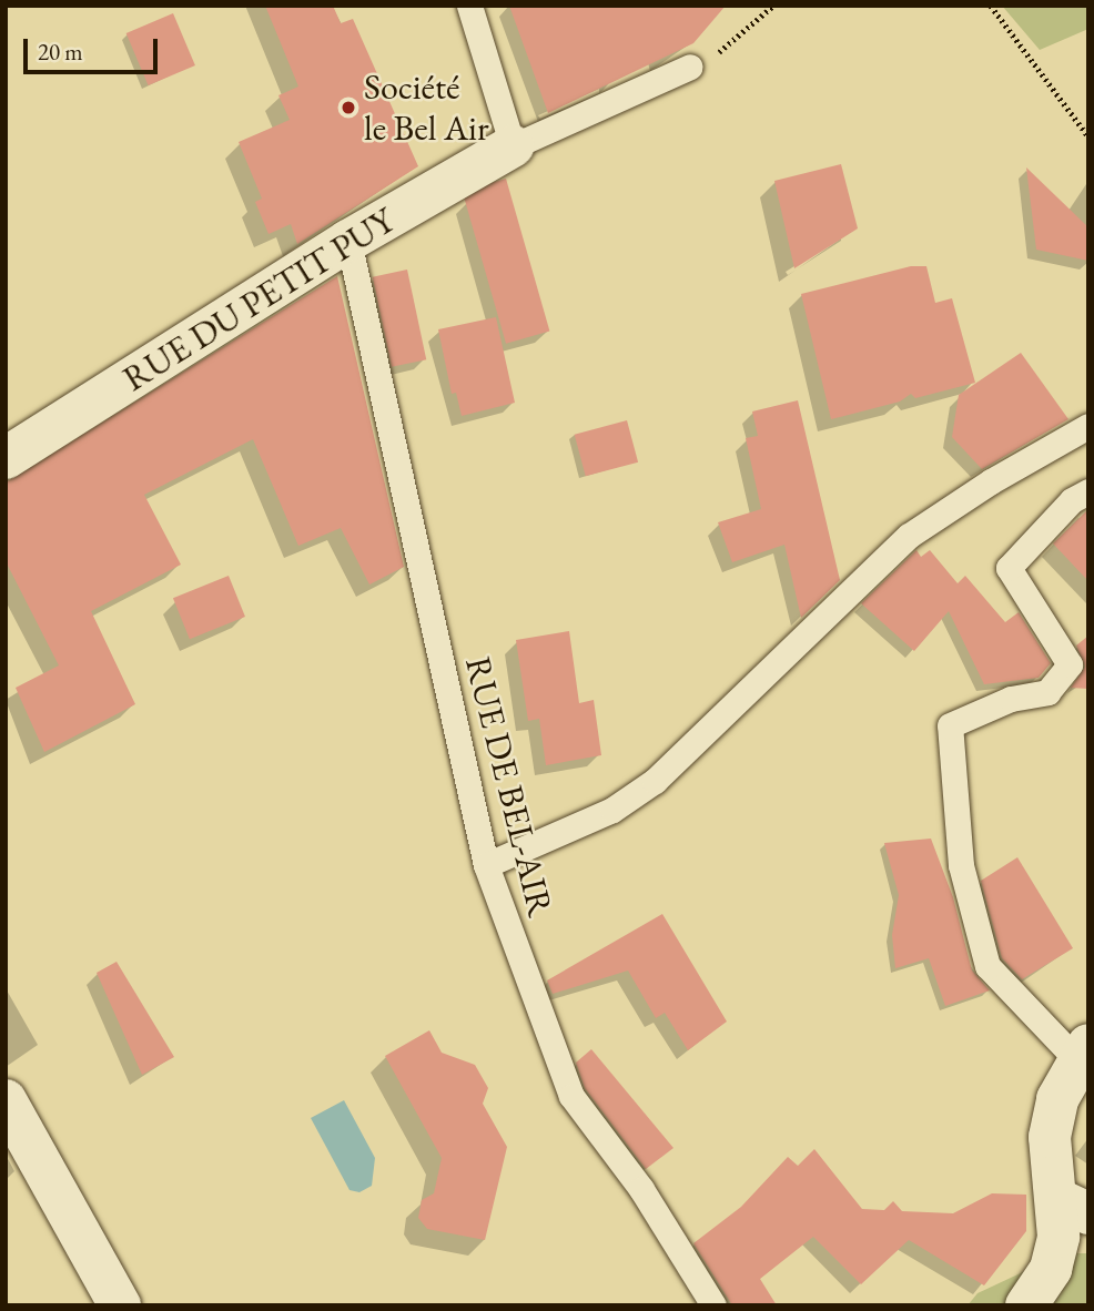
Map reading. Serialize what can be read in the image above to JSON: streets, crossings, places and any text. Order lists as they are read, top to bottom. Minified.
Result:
{"streets":{"street":["RUE DU PETIT PUY"],"lane":["RUE DE BEL-AIR"]},"crossings":[["RUE DU PETIT PUY","RUE DE BEL-AIR"]],"places":["Société le Bel Air"],"scale_bar":"20 m"}
